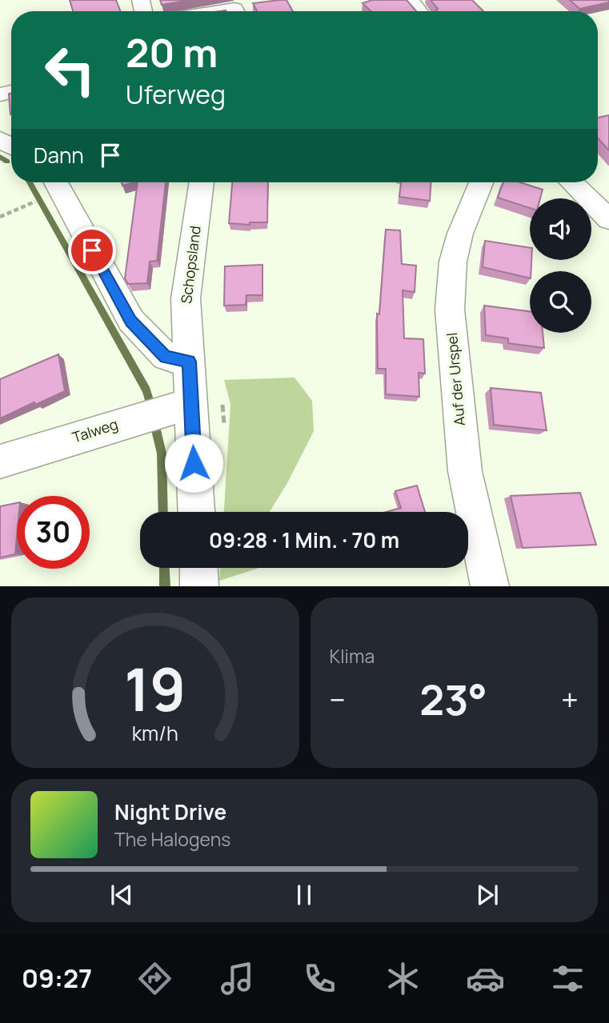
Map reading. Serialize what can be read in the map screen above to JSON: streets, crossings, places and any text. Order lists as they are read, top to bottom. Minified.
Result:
{"streets":{"street":["Schopsland","Auf der Urspel","Talweg"]},"crossings":[["Schopsland","Talweg"]],"page":{"turn":["20 m","Uferweg"],"then":"Dann","limit":"30","trip":"09:28 · 1 Min. · 70 m","tile":"Klima","heat":["−","23°","+"],"song":["Night Drive","The Halogens"],"tabs":"09:27","gauge":["19","km/h"]}}
